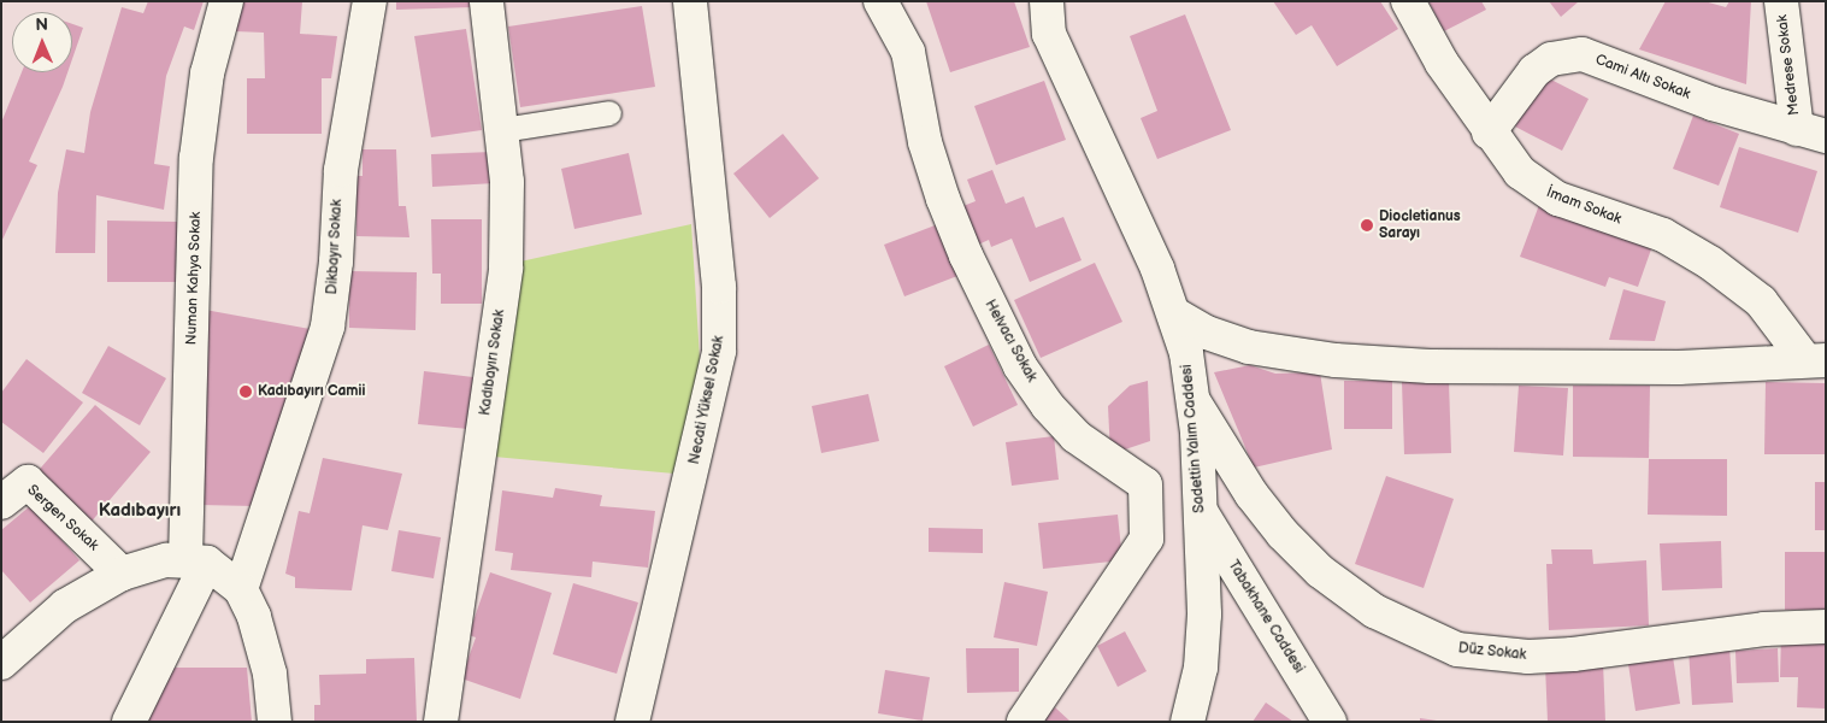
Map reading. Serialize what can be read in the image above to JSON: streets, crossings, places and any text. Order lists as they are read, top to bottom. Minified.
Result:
{"streets":{"street":["Medrese Sokak","Cami Altı Sokak","İmam Sokak","Dikbayır Sokak","Numan Kahya Sokak","Helvacı Sokak","Kadıbayırı Sokak","Necati Yüksel Sokak","Sadettin Yalım Caddesi","Sergen Sokak","Tabakhane Caddesi","Düz Sokak"]},"crossings":[["Medrese Sokak","Cami Altı Sokak"],["Cami Altı Sokak","İmam Sokak"],["Sadettin Yalım Caddesi","Tabakhane Caddesi"],["Sadettin Yalım Caddesi","Düz Sokak"]],"districts":["Kadıbayırı"],"places":["Diocletianus Sarayı","Kadıbayırı Camii"],"north":"top"}
